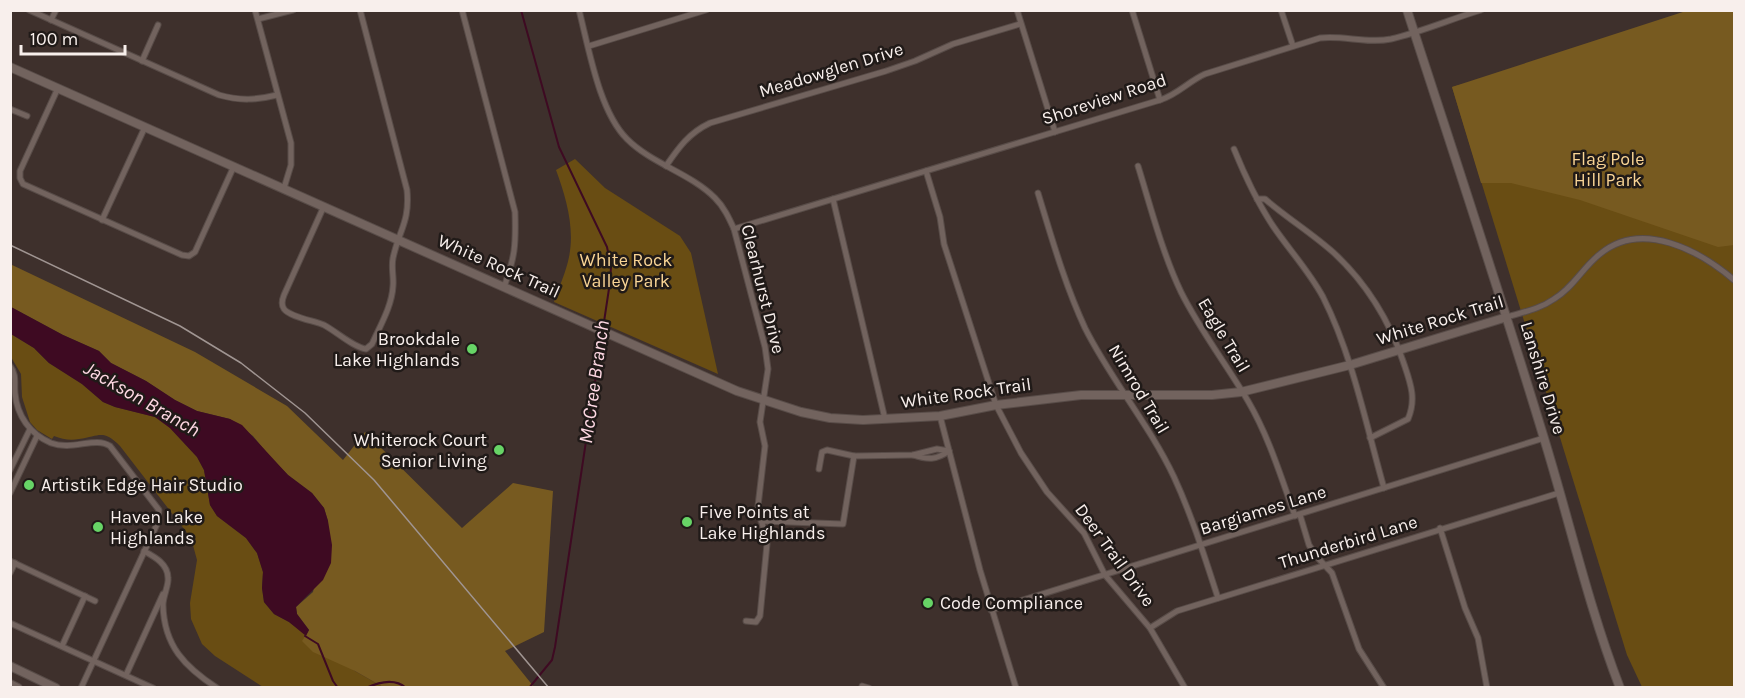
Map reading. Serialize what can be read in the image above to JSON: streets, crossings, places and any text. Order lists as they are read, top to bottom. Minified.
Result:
{"streets":{"street":["Meadowglen Drive","Shoreview Road","White Rock Trail","Clearhurst Drive","Eagle Trail","Lanshire Drive","Nimrod Trail","Bargiames Lane","Thunderbird Lane","Deer Trail Drive"]},"crossings":[["Meadowglen Drive","Clearhurst Drive"],["Shoreview Road","Clearhurst Drive"],["Shoreview Road","Lanshire Drive"],["Shoreview Road","Deer Trail Drive"],["White Rock Trail","Clearhurst Drive"],["White Rock Trail","Eagle Trail"],["White Rock Trail","Lanshire Drive"],["White Rock Trail","Nimrod Trail"],["White Rock Trail","Deer Trail Drive"],["Eagle Trail","Bargiames Lane"],["Eagle Trail","Thunderbird Lane"],["Lanshire Drive","Bargiames Lane"],["Lanshire Drive","Thunderbird Lane"],["Nimrod Trail","Bargiames Lane"],["Nimrod Trail","Thunderbird Lane"],["Bargiames Lane","Deer Trail Drive"],["Thunderbird Lane","Deer Trail Drive"]],"water":["McCree Branch","Jackson Branch"],"parks":["Flag Pole Hill Park","White Rock Valley Park"],"places":["Brookdale Lake Highlands","Whiterock Court Senior Living","Artistik Edge Hair Studio","Five Points at Lake Highlands","Haven Lake Highlands","Code Compliance"],"scale_bar":"100 m"}
